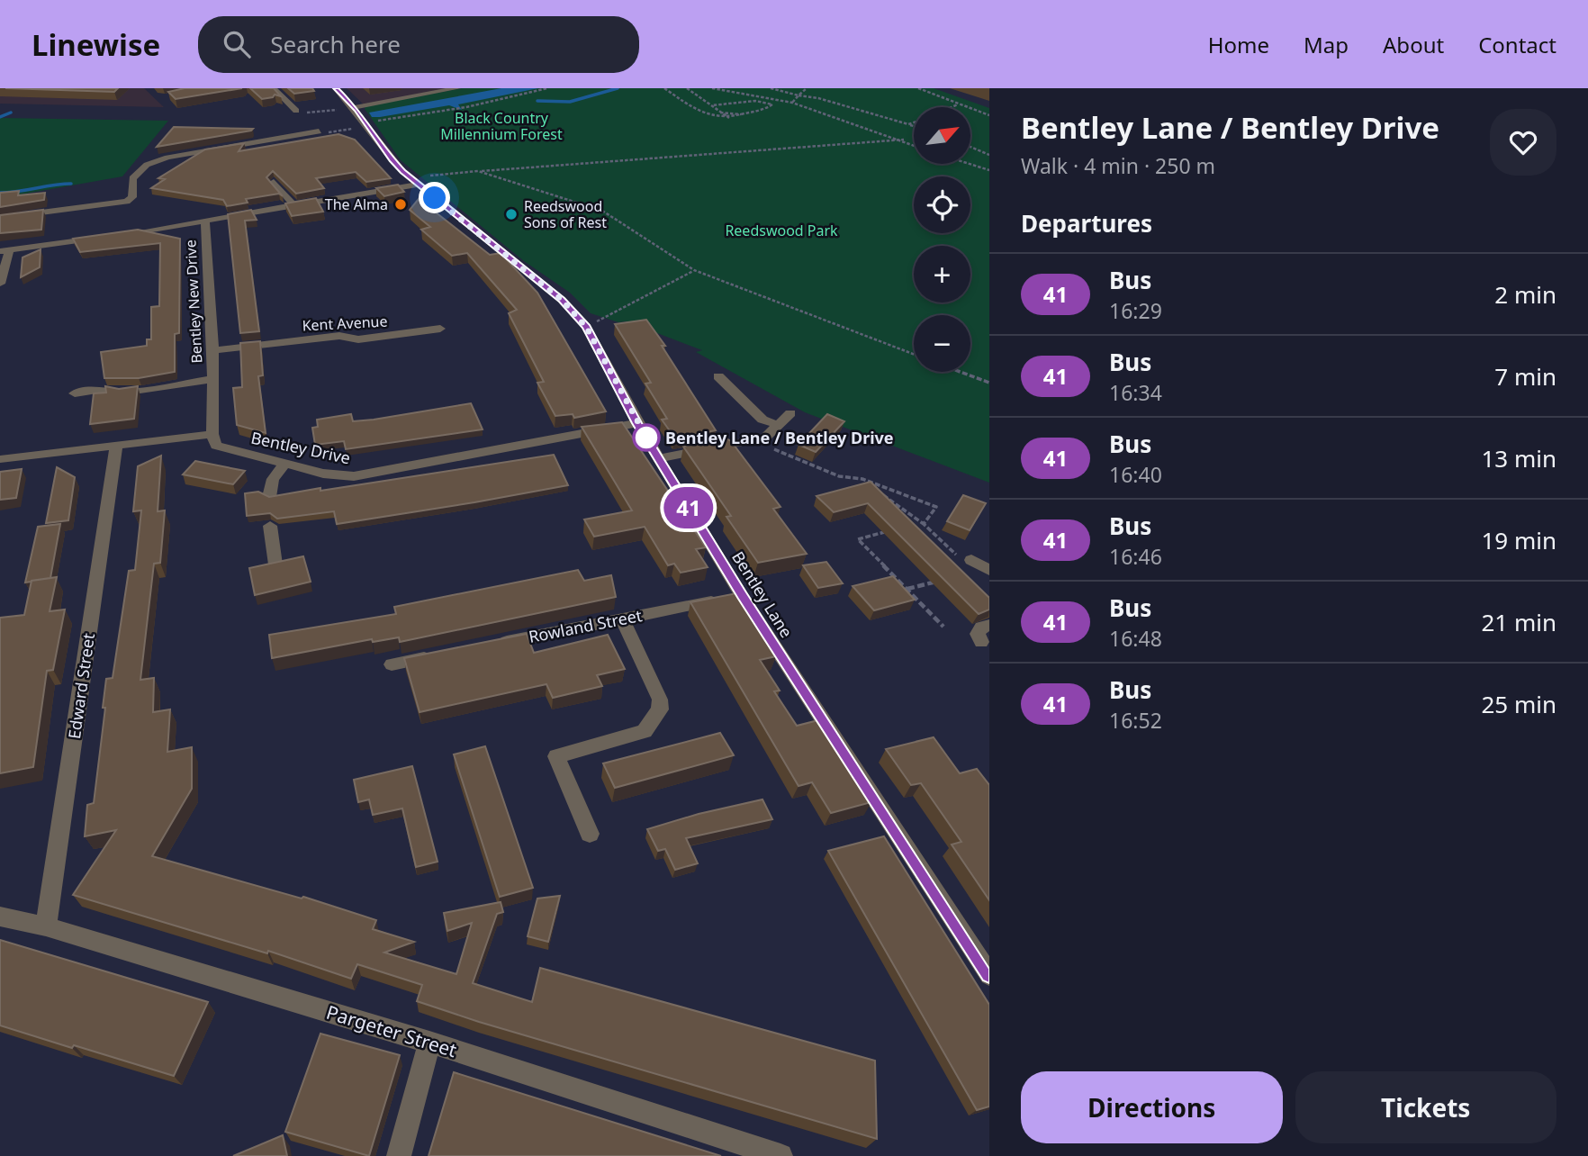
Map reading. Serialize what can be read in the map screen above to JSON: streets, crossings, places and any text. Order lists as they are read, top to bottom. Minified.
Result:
{"streets":{"street":["Bentley New Drive","Kent Avenue","Bentley Drive","Bentley Lane","Rowland Street","Edward Street","Pargeter Street"]},"crossings":[["Bentley New Drive","Kent Avenue"],["Bentley New Drive","Bentley Drive"],["Bentley Drive","Bentley Lane"],["Bentley Lane","Rowland Street"],["Edward Street","Pargeter Street"]],"parks":["Black Country Millennium Forest","Reedswood Park"],"places":["The Alma","Reedswood Sons of Rest","Bentley Lane / Bentley Drive"],"lines":["bus line 41"],"north":"top right","page":{"header":"Linewise","search":"Search here","nav":["Home","Map","About","Contact"],"on_map":"41","heading":[["Bentley Lane / Bentley Drive","Walk · 4 min · 250 m"],"Departures"],"map_buttons":["+","−"],"list":[{"mark":"41","name":"Bus","note":"16:29","value":"2 min"},{"mark":"41","name":"Bus","note":"16:34","value":"7 min"},{"mark":"41","name":"Bus","note":"16:40","value":"13 min"},{"mark":"41","name":"Bus","note":"16:46","value":"19 min"},{"mark":"41","name":"Bus","note":"16:48","value":"21 min"},{"mark":"41","name":"Bus","note":"16:52","value":"25 min"}],"buttons":["Directions","Tickets"]}}
